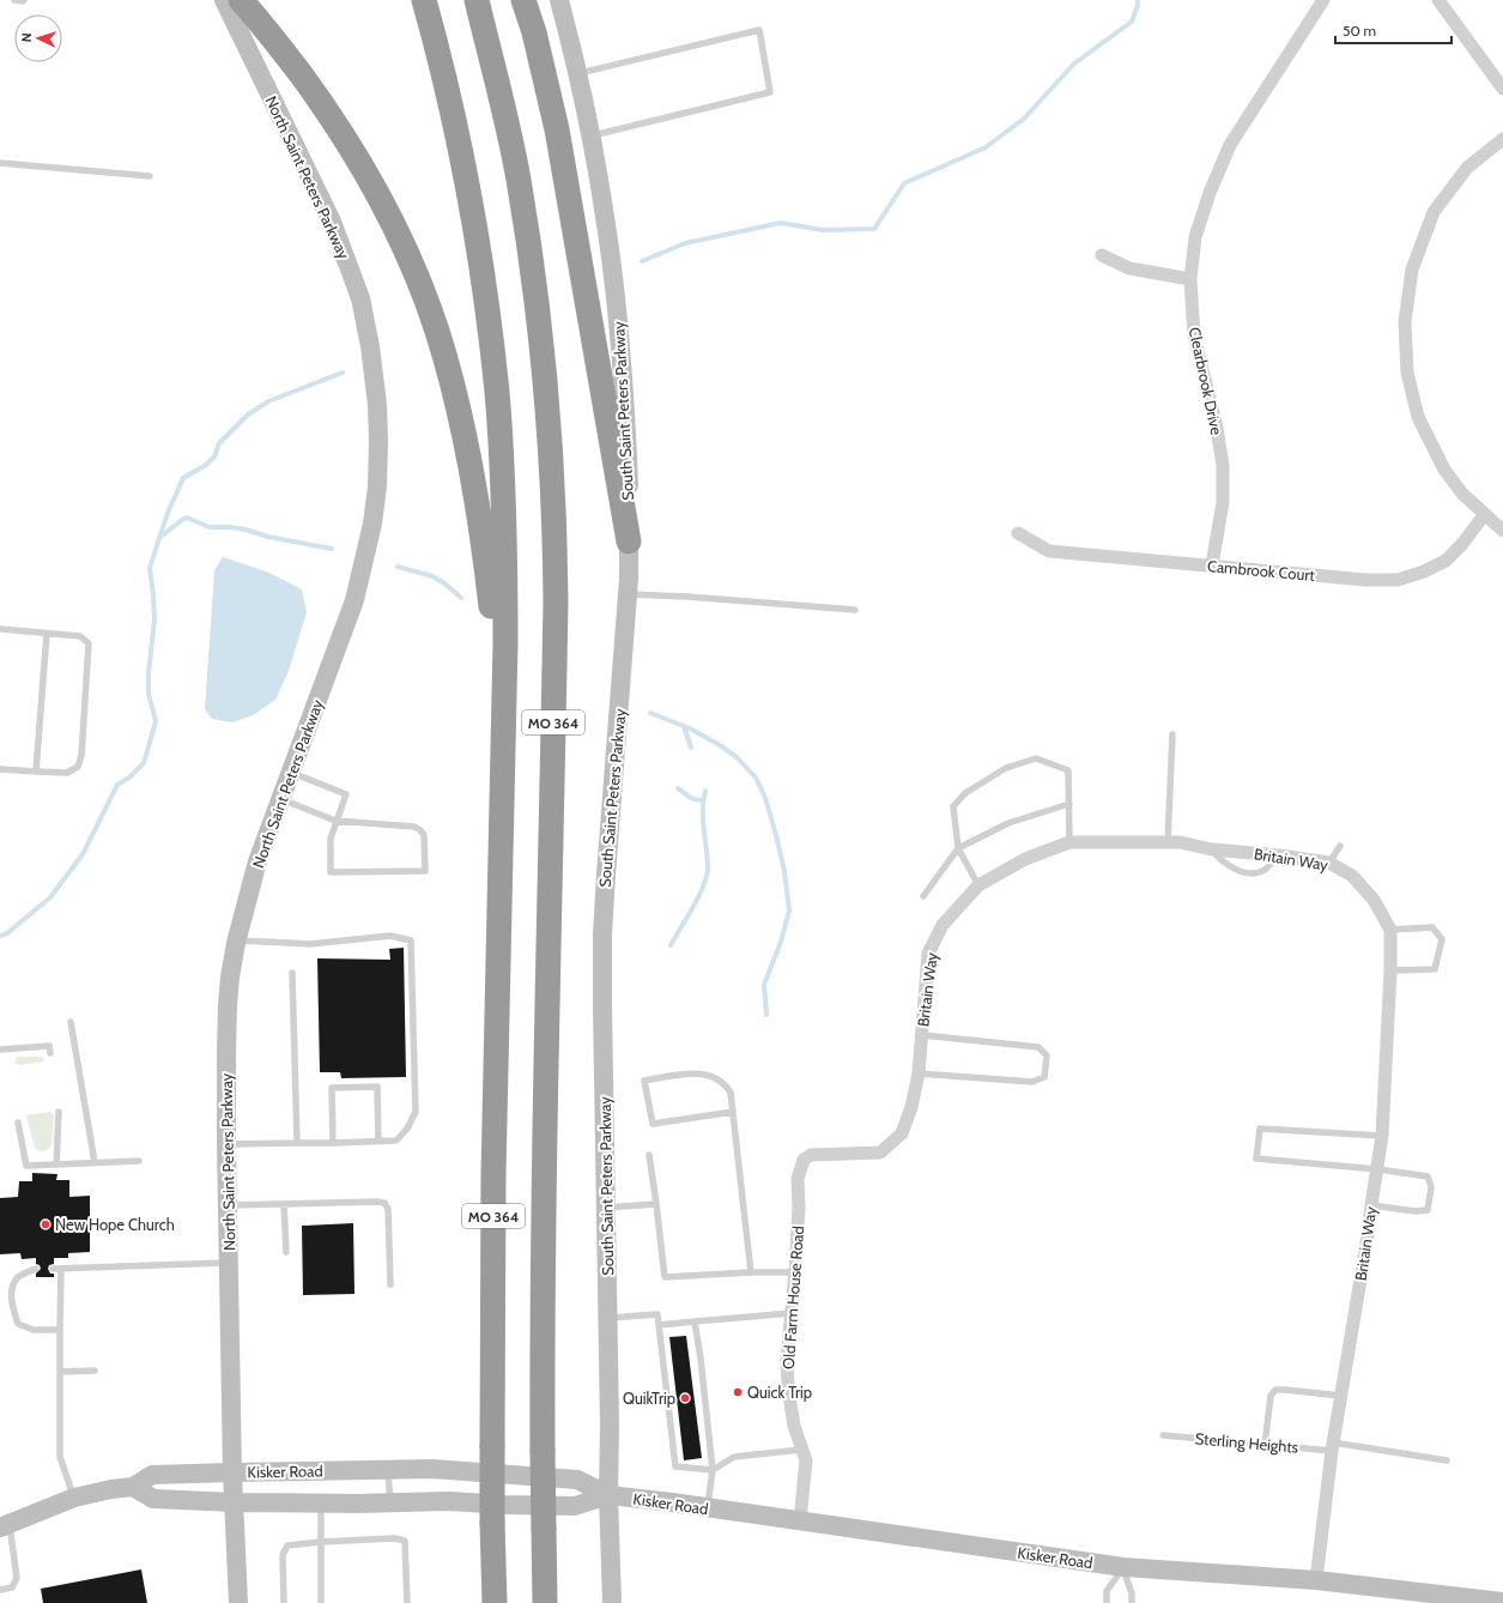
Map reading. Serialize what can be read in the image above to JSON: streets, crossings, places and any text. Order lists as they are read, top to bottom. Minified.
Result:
{"streets":{"highway":["MO 364"],"main road":["North Saint Peters Parkway","South Saint Peters Parkway","Kisker Road"],"street":["Clearbrook Drive","Cambrook Court","Britain Way","Old Farm House Road"],"lane":["Sterling Heights"]},"crossings":[["North Saint Peters Parkway","Kisker Road"],["Clearbrook Drive","Cambrook Court"],["South Saint Peters Parkway","Kisker Road"],["Britain Way","Old Farm House Road"],["Britain Way","Sterling Heights"],["Britain Way","Kisker Road"],["Old Farm House Road","Kisker Road"]],"places":["New Hope Church","Quick Trip","QuikTrip"],"scale_bar":"50 m","north":"left"}
